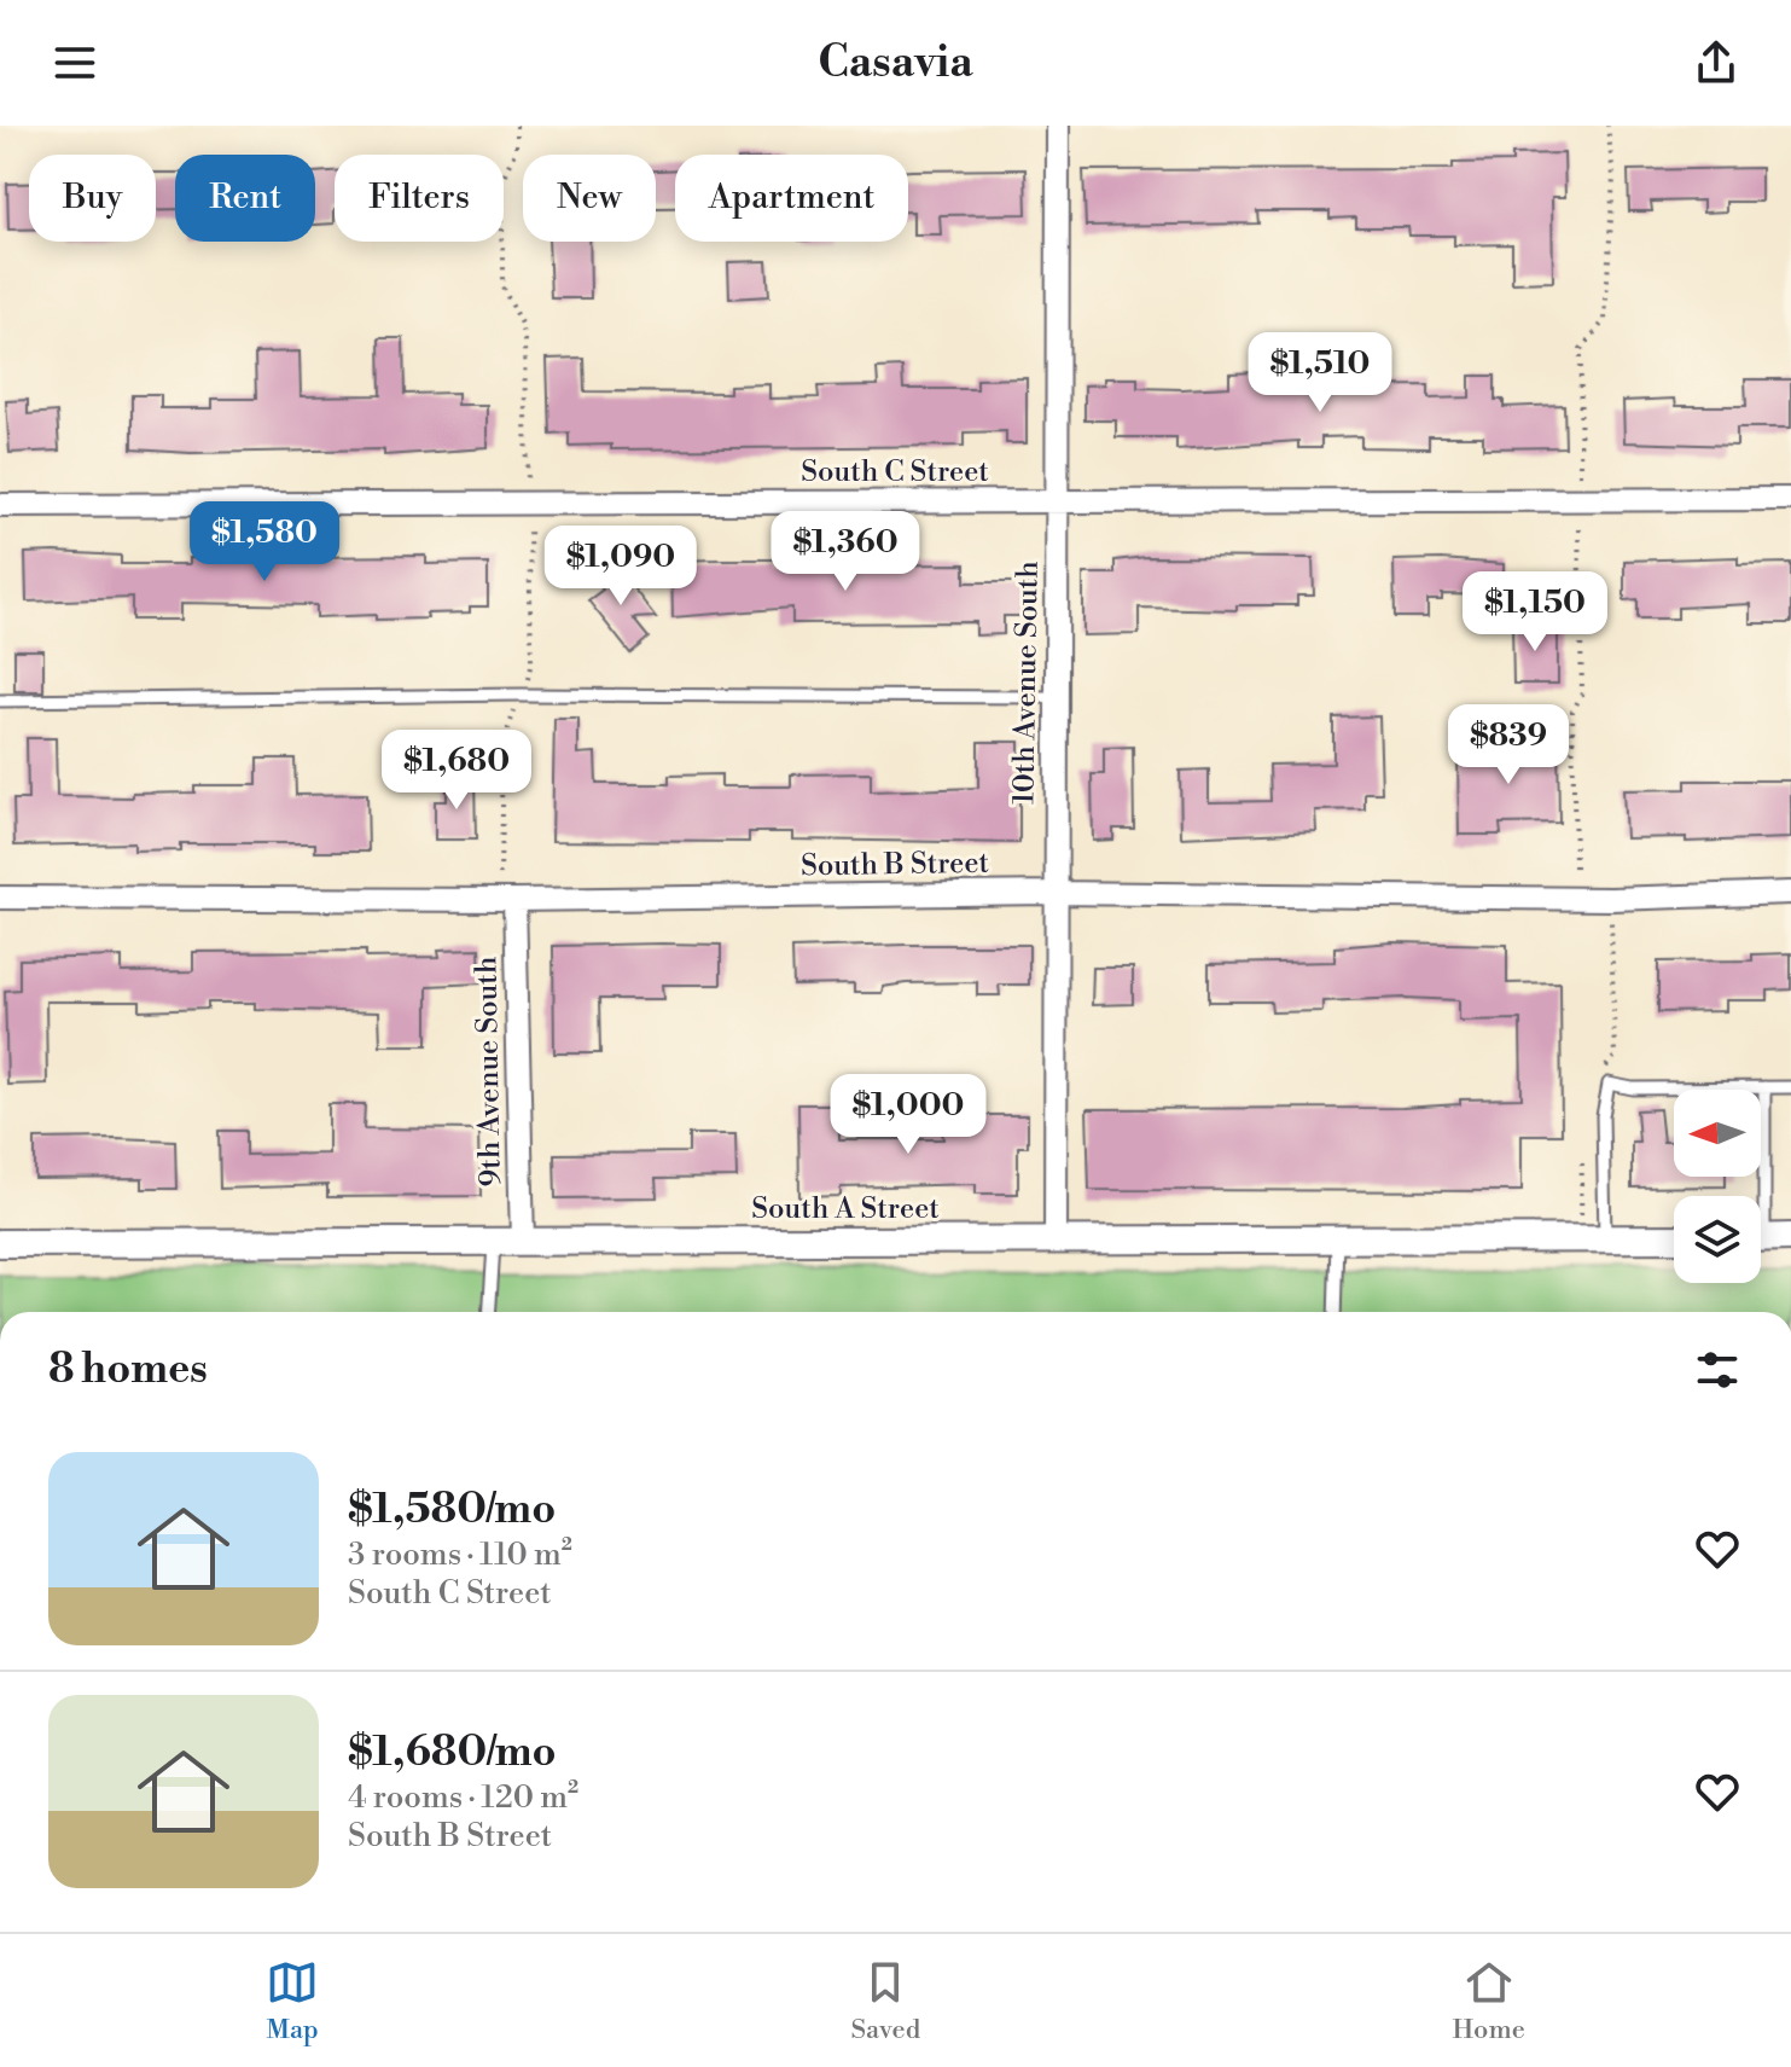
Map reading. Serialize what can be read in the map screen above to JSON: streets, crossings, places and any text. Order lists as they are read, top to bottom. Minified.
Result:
{"streets":{"street":["South C Street","10th Avenue South","South B Street","9th Avenue South","South A Street"]},"crossings":[["South C Street","10th Avenue South"],["10th Avenue South","South B Street"],["10th Avenue South","South A Street"],["South B Street","9th Avenue South"],["9th Avenue South","South A Street"]],"north":"left","page":{"header":"Casavia","chip":["Buy","Rent","Filters","New","Apartment"],"price":["$1,510","$1,580","$1,360","$1,090","$1,150","$839","$1,680","$1,000"],"heading":"8 homes","list":[{"name":"$1,580/mo","note":"3 rooms · 110 m² · South C Street"},{"name":"$1,680/mo","note":"4 rooms · 120 m² · South B Street"}],"tabs":["Map","Saved","Home"]}}
